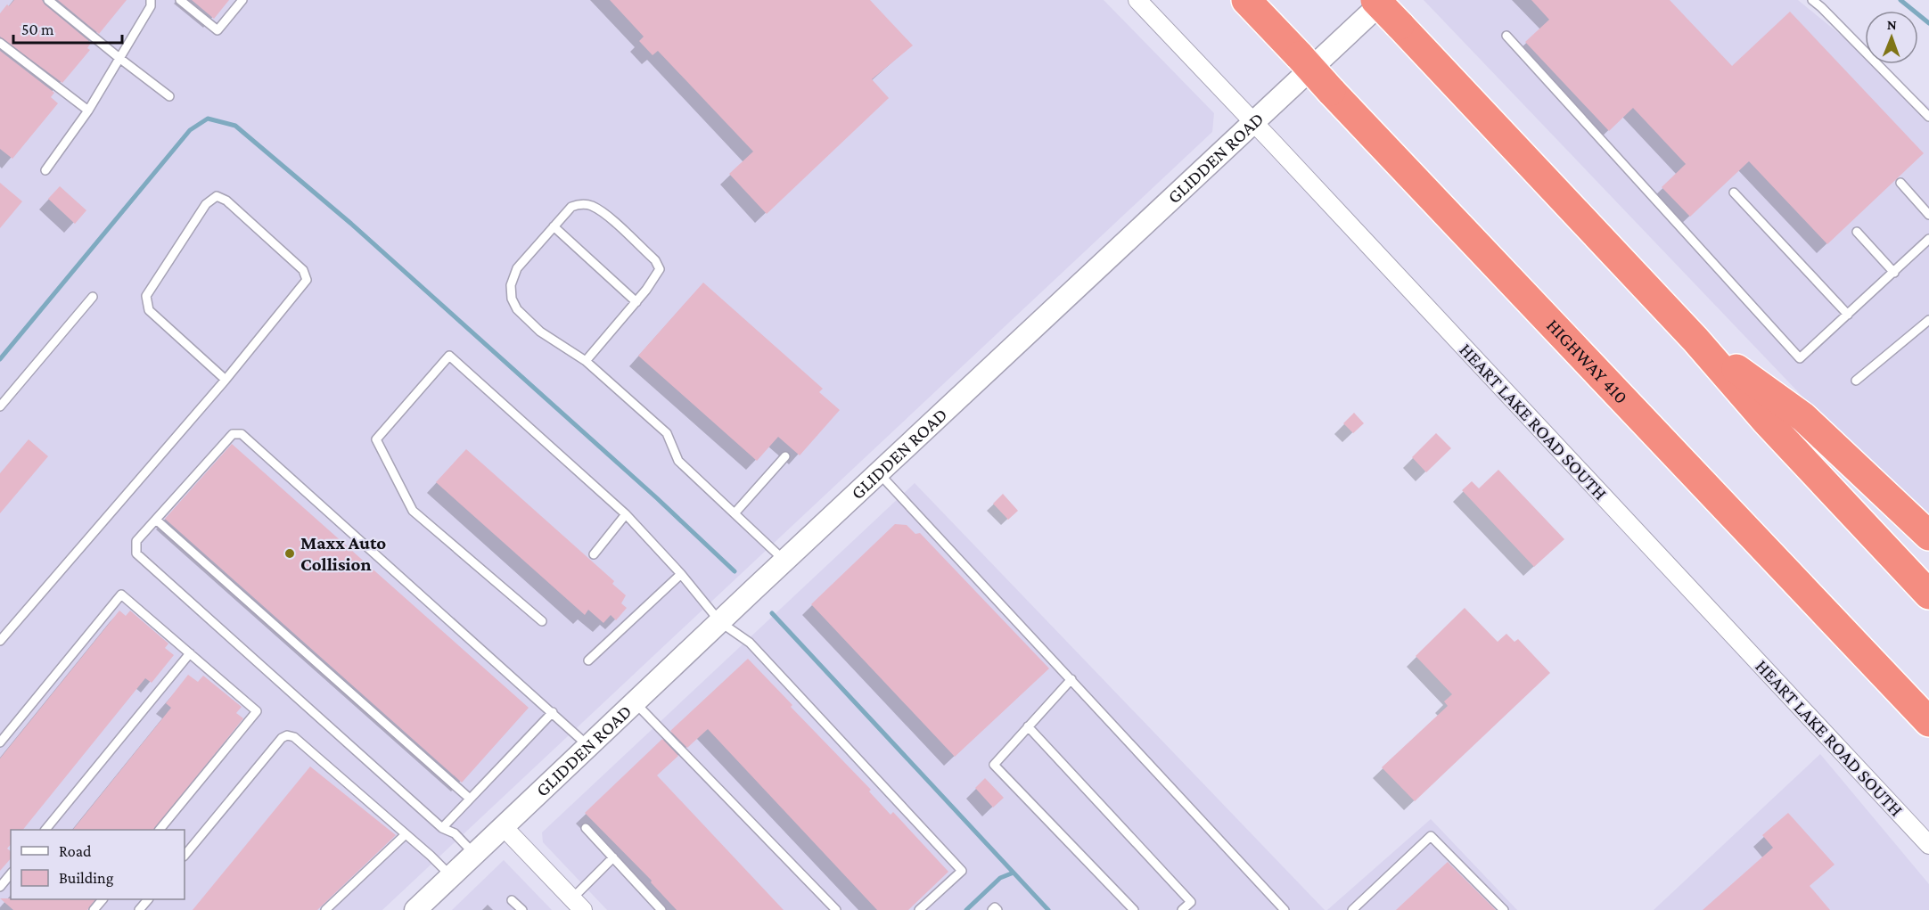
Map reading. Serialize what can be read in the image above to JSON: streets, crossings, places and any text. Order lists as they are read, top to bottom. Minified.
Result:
{"streets":{"highway":["HIGHWAY 410"],"street":["GLIDDEN ROAD","HEART LAKE ROAD SOUTH"]},"crossings":[["GLIDDEN ROAD","HEART LAKE ROAD SOUTH"]],"places":["Maxx Auto Collision"],"legend":["Road","Building"],"scale_bar":"50 m","north":"top"}
